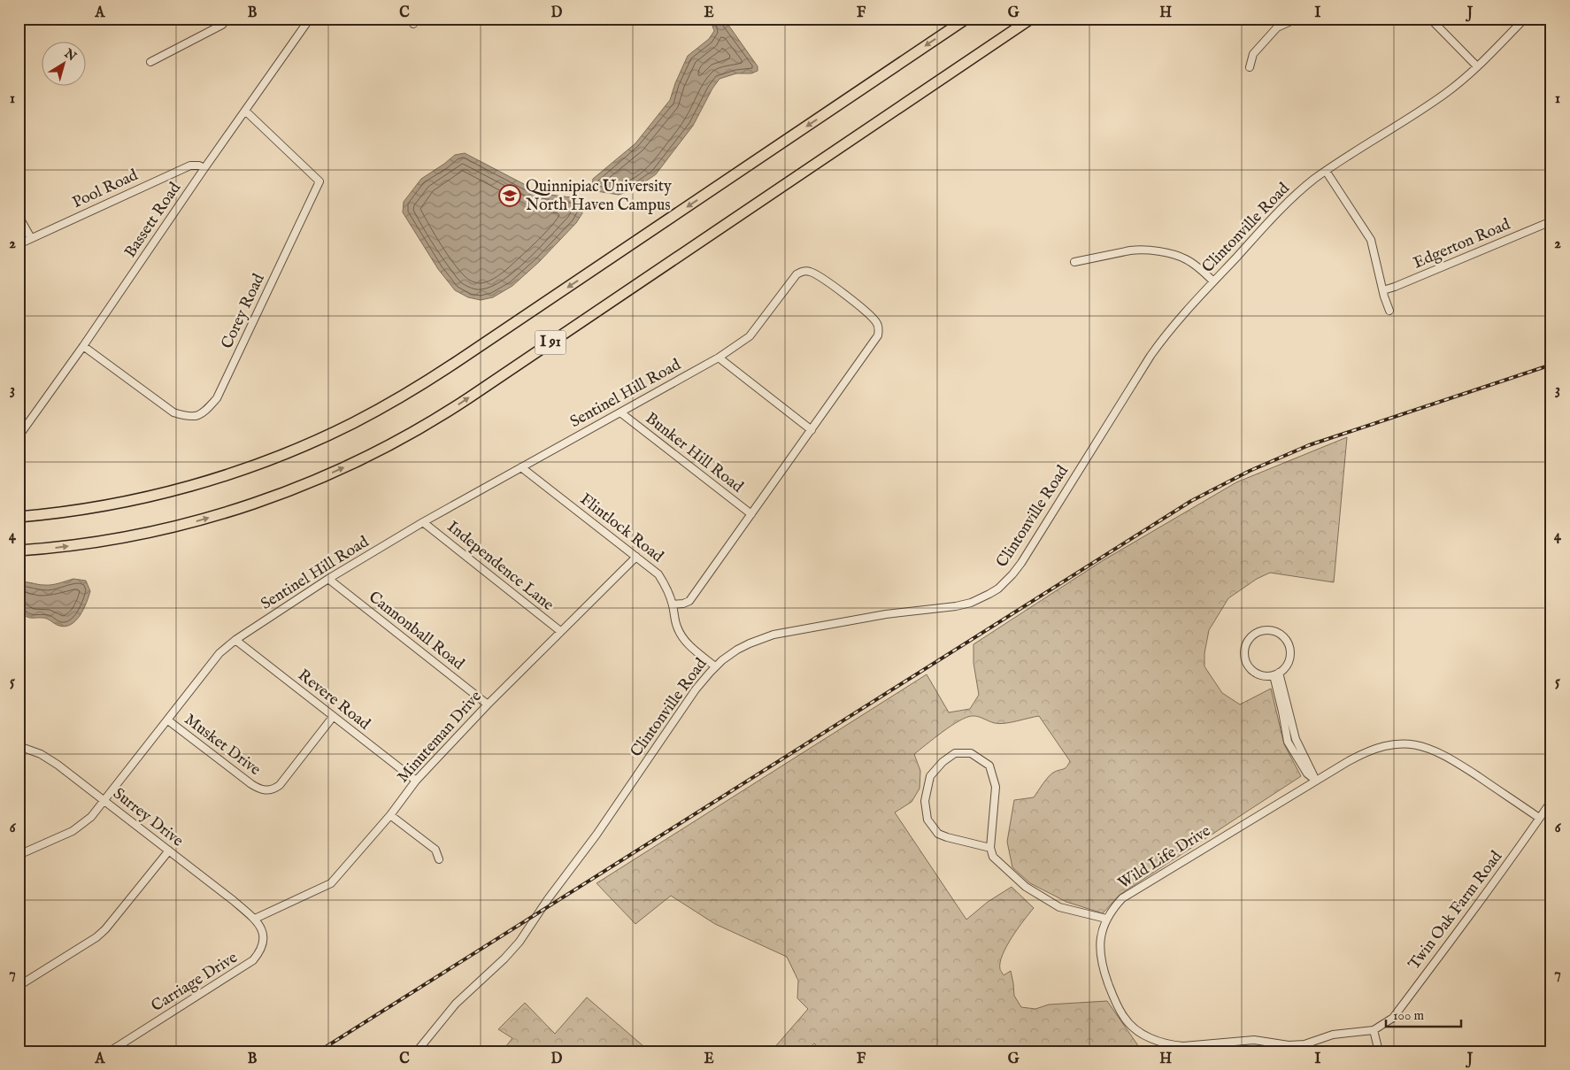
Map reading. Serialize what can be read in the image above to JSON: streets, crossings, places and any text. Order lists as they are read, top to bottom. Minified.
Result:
{"streets":{"highway":["I 91"],"street":["Pool Road","Bassett Road","Clintonville Road","Edgerton Road","Corey Road","Sentinel Hill Road","Bunker Hill Road","Flintlock Road","Independence Lane","Cannonball Road","Revere Road","Minuteman Drive","Musket Drive","Surrey Drive","Wild Life Drive","Twin Oak Farm Road","Carriage Drive"]},"crossings":[["Pool Road","Bassett Road"],["Bassett Road","Corey Road"],["Clintonville Road","Flintlock Road"],["Sentinel Hill Road","Bunker Hill Road"],["Sentinel Hill Road","Flintlock Road"],["Sentinel Hill Road","Independence Lane"],["Sentinel Hill Road","Cannonball Road"],["Sentinel Hill Road","Revere Road"],["Sentinel Hill Road","Musket Drive"],["Sentinel Hill Road","Surrey Drive"],["Flintlock Road","Minuteman Drive"],["Independence Lane","Minuteman Drive"],["Cannonball Road","Minuteman Drive"],["Revere Road","Minuteman Drive"],["Revere Road","Musket Drive"],["Minuteman Drive","Surrey Drive"],["Minuteman Drive","Carriage Drive"],["Surrey Drive","Carriage Drive"],["Wild Life Drive","Twin Oak Farm Road"]],"places":{"school or university":["Quinnipiac University North Haven Campus"]},"scale_bar":"100 m","north":"top right","grid":{"columns":["A","B","C","D","E","F","G","H","I","J"],"rows":["1","2","3","4","5","6","7"]}}
